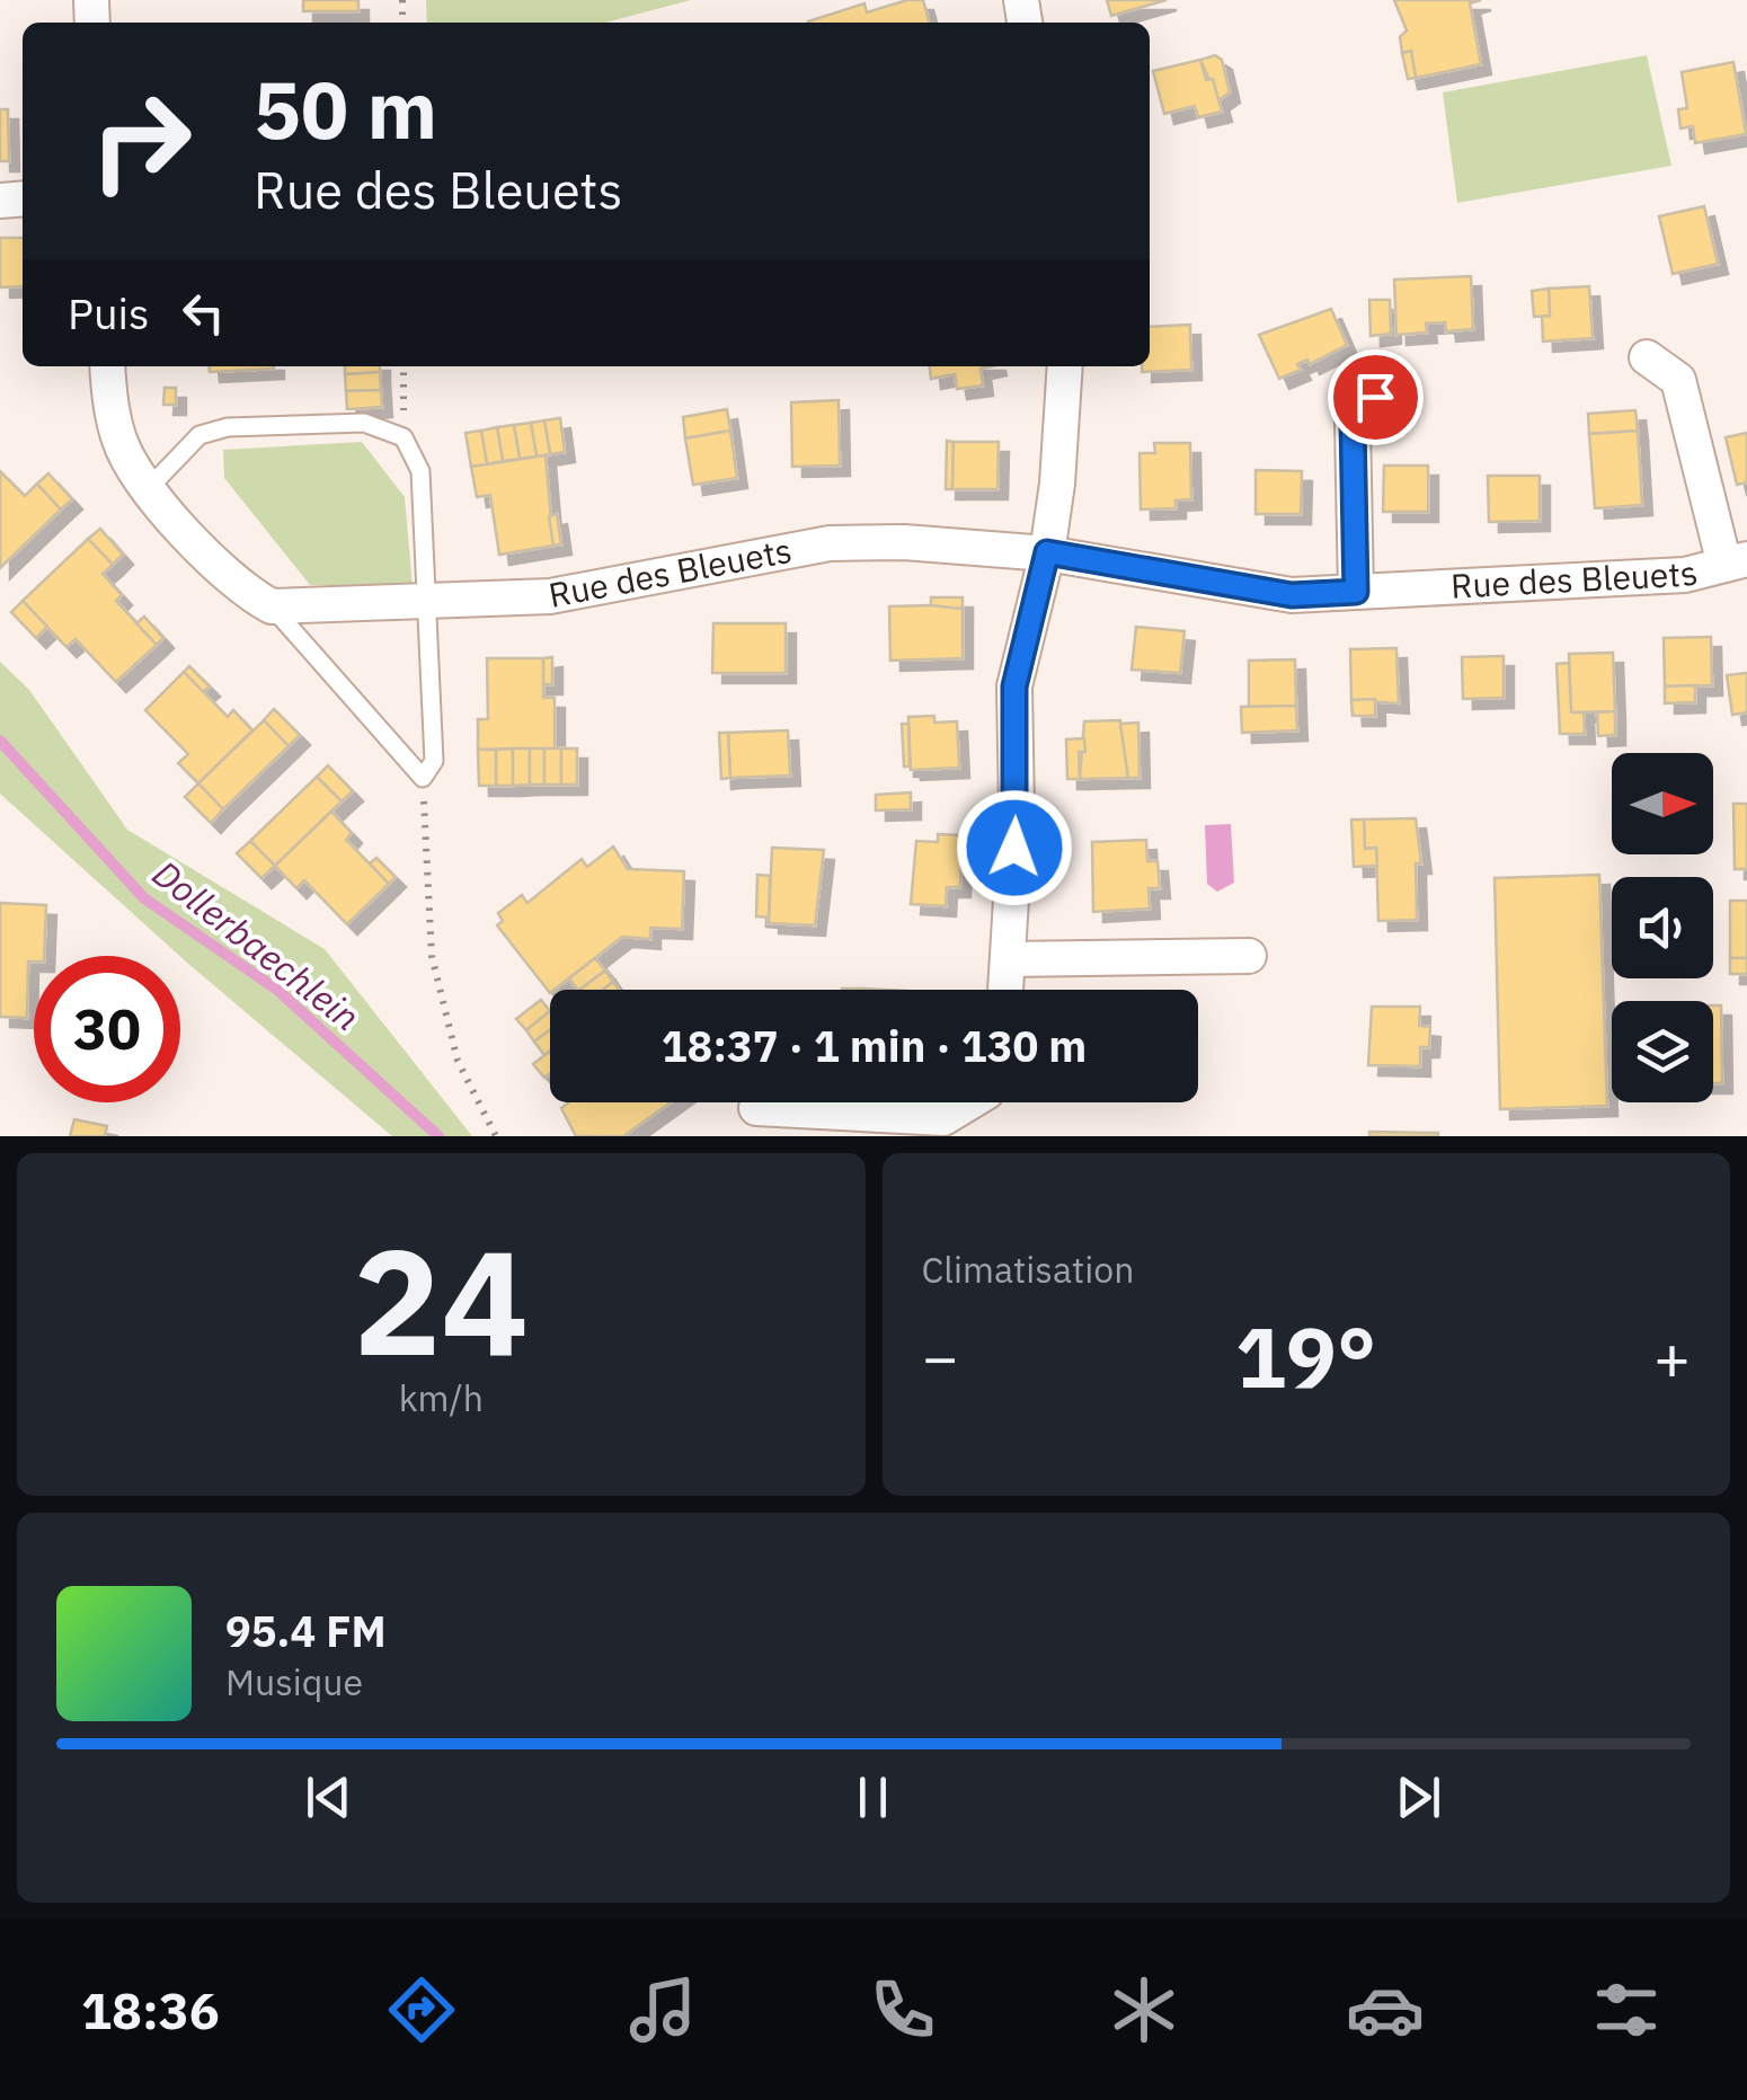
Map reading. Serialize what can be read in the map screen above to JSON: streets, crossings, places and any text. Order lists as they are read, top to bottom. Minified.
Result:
{"streets":{"street":["Rue des Bleuets"]},"water":["Dollerbaechlein"],"north":"right","page":{"turn":["50 m","Rue des Bleuets"],"then":"Puis","limit":"30","trip":"18:37 · 1 min · 130 m","tile":[["24","km/h"],"Climatisation"],"heat":["−","19°","+"],"song":["95.4 FM","Musique"],"tabs":"18:36"}}
